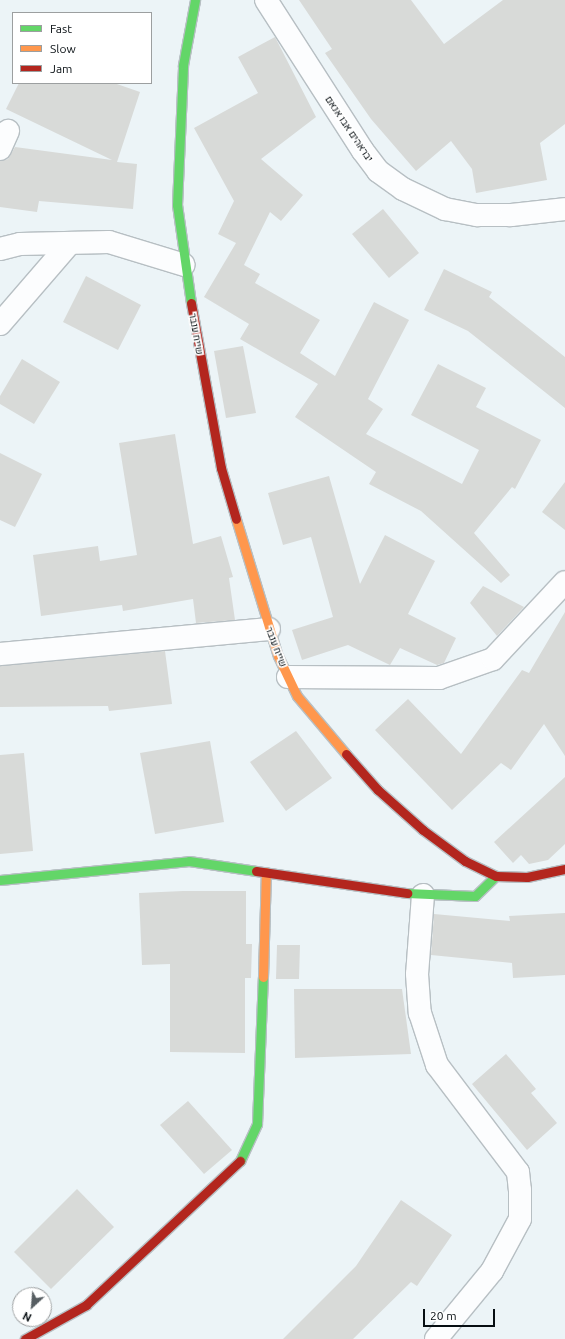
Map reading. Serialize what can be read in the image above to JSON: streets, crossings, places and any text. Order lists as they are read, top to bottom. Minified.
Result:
{"streets":{"street":["יבראהים אבו אנאם","שייח ענבר"]},"legend":["Fast","Slow","Jam"],"scale_bar":"20 m","north":"bottom left"}
